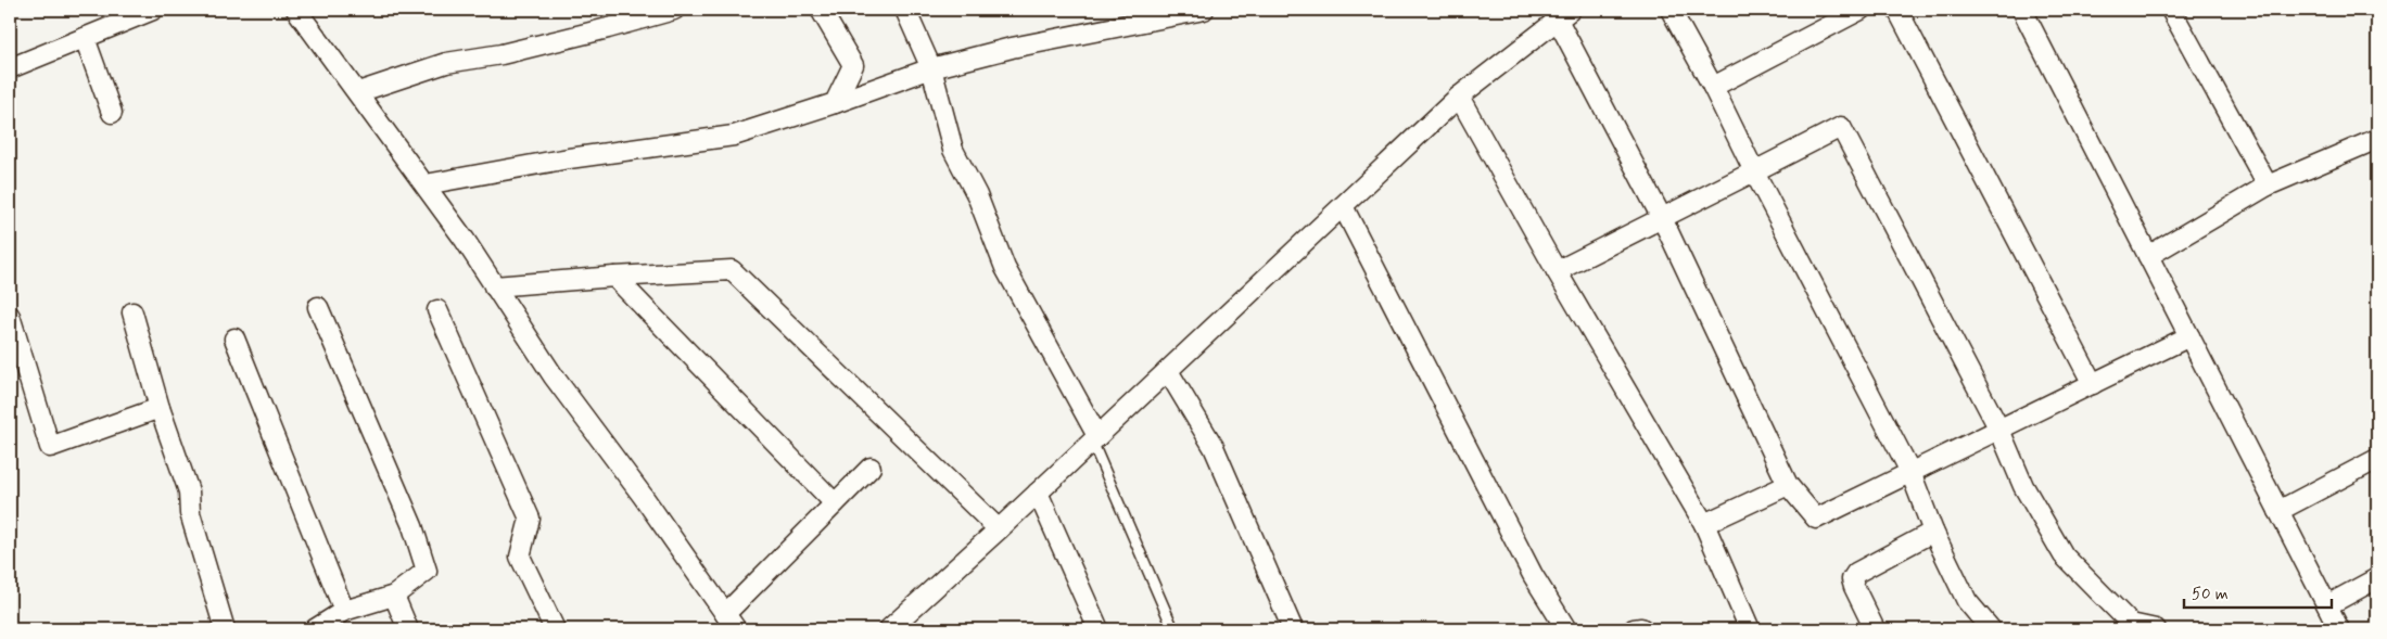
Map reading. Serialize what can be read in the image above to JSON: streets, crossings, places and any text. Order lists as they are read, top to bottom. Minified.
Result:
{"scale_bar":"50 m"}
